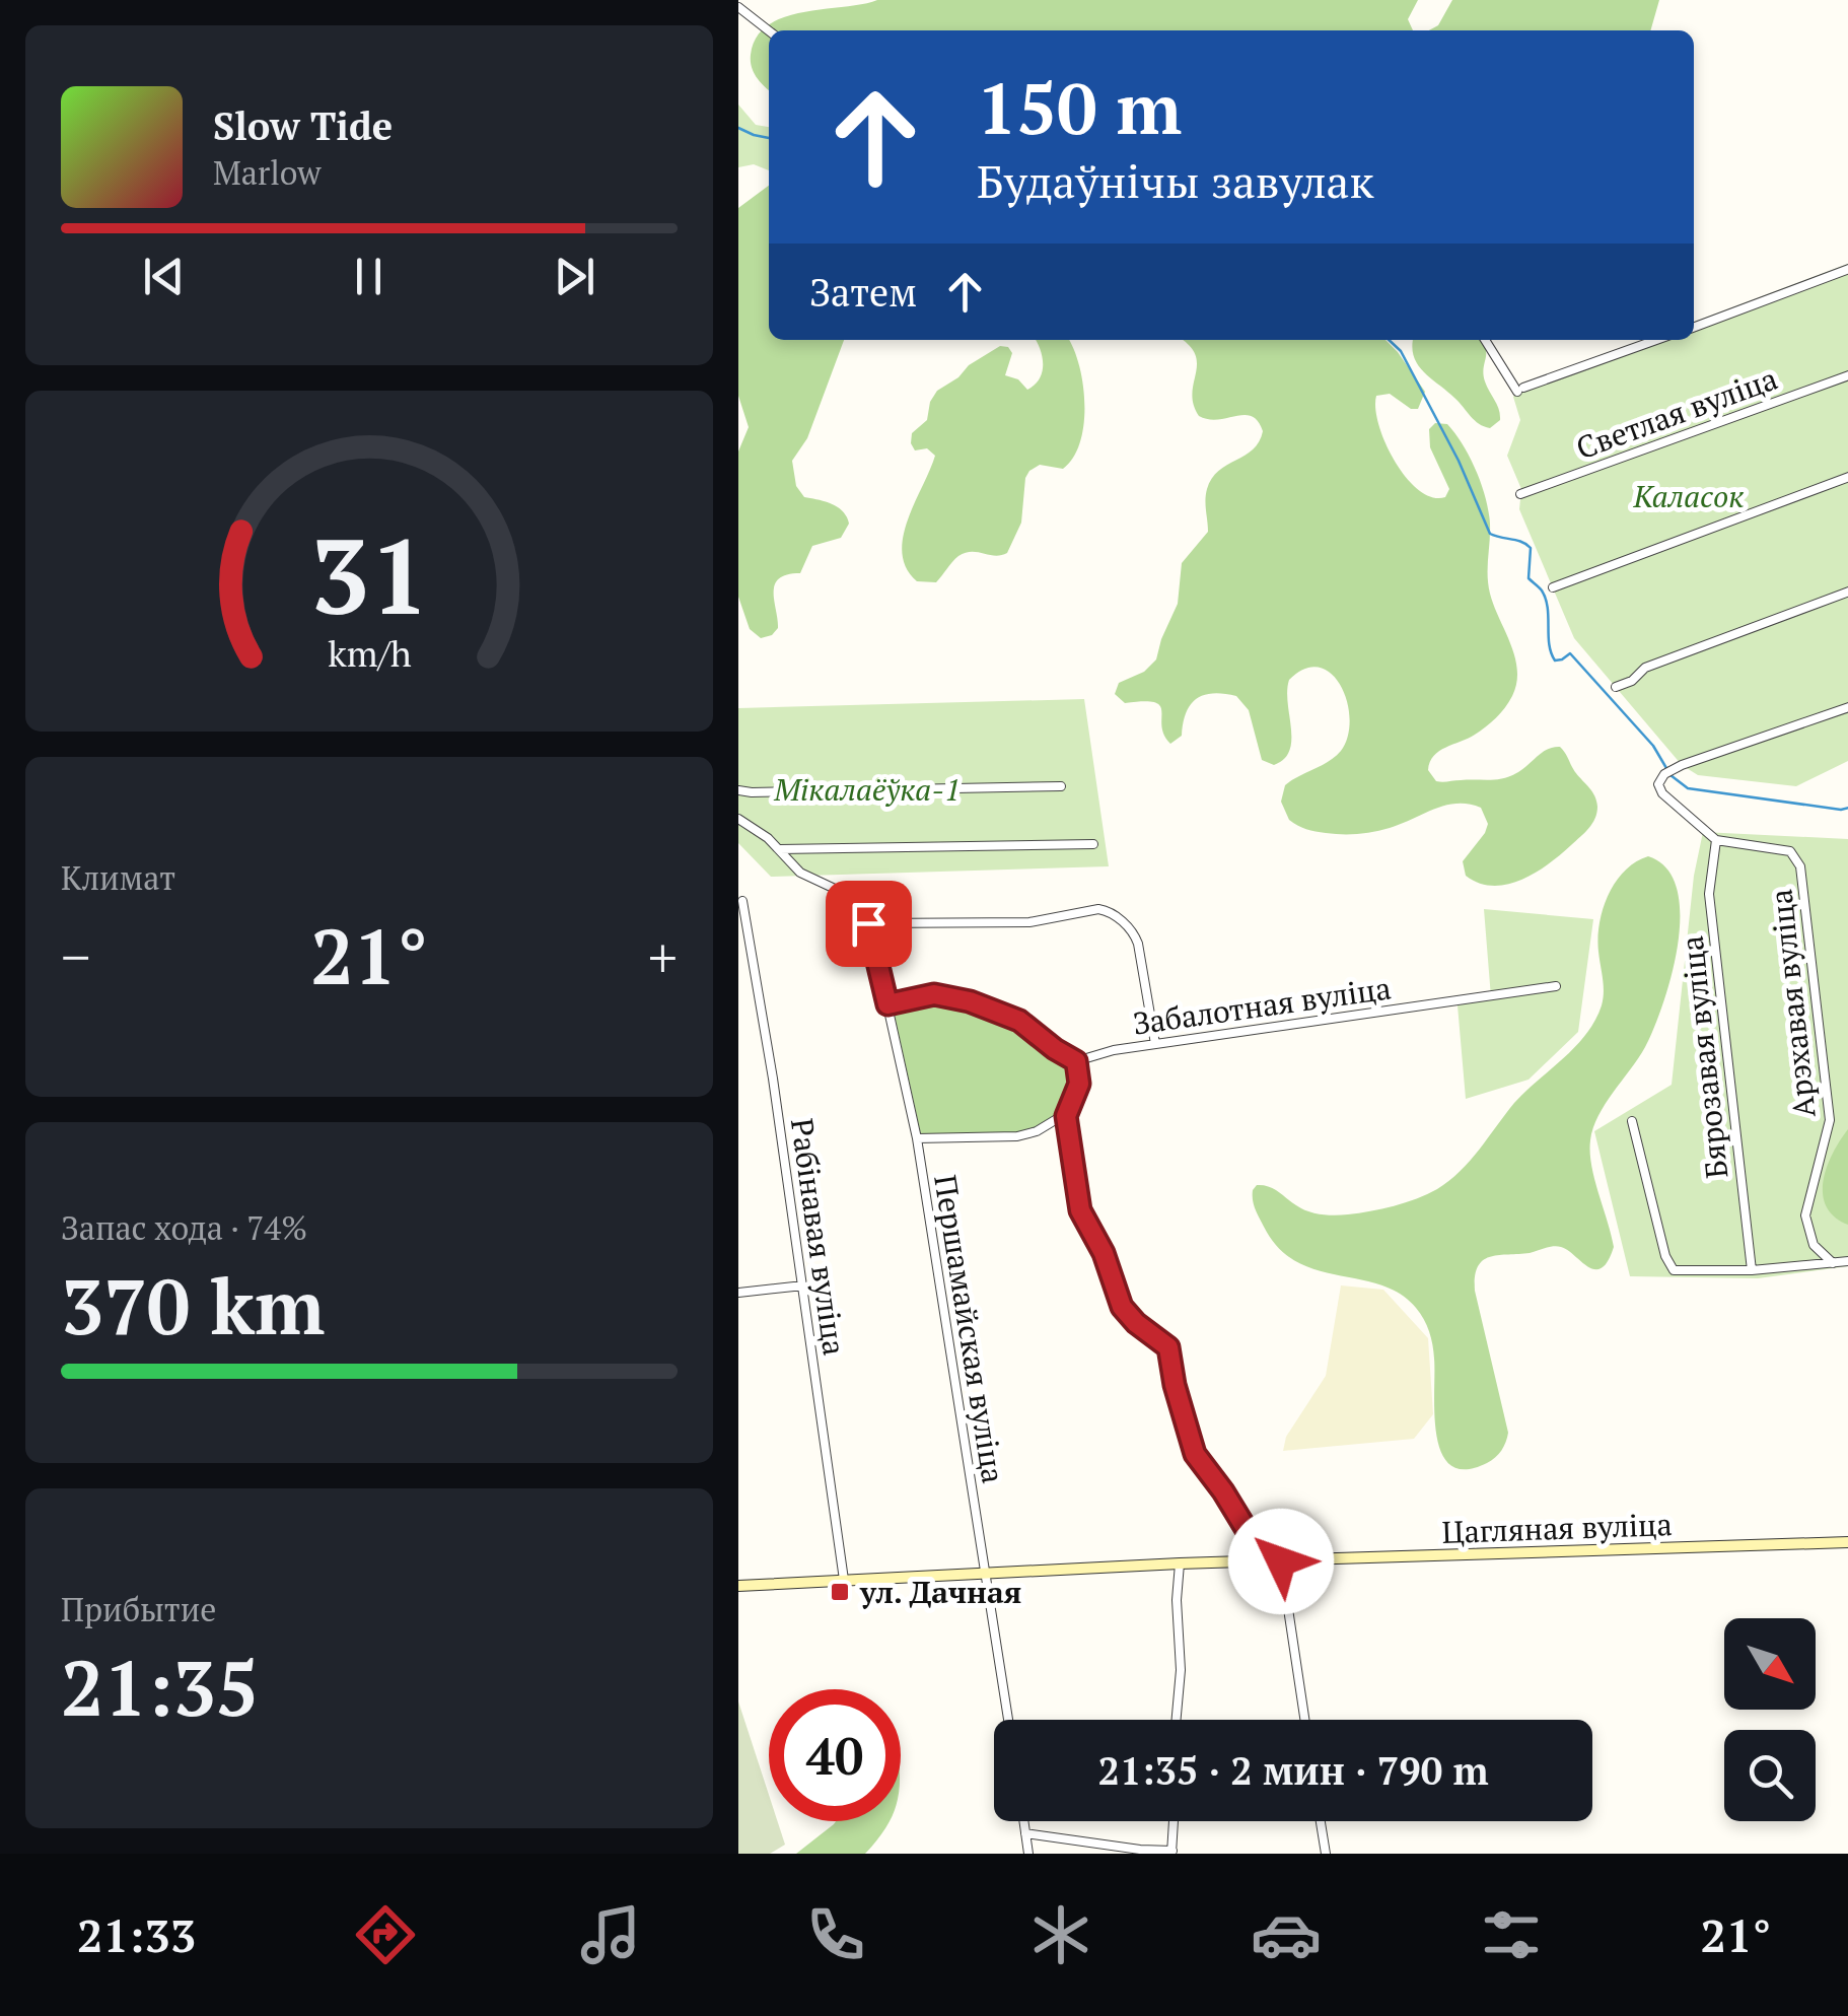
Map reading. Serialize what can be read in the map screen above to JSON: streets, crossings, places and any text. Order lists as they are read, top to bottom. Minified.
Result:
{"streets":{"street":["Светлая вуліца","Арэхавая вуліца","Забалотная вуліца","Бярозавая вуліца","Рабінавая вуліца","Першамайская вуліца","Цагляная вуліца"]},"crossings":[["Арэхавая вуліца","Бярозавая вуліца"],["Рабінавая вуліца","Цагляная вуліца"],["Першамайская вуліца","Цагляная вуліца"]],"parks":["Каласок","Мікалаёўка-1"],"places":{"transit":["ул. Дачная"]},"north":"bottom right","page":{"turn":["150 m","Будаўнічы завулак"],"song":["Slow Tide","Marlow"],"then":"Затем","tile":["Климат",["Запас хода · 74%","370 km"],["Прибытие","21:35"]],"heat":["−","21°","+"],"limit":"40","trip":"21:35 · 2 мин · 790 m","tabs":["21:33","21°"],"gauge":["31","km/h"]}}
